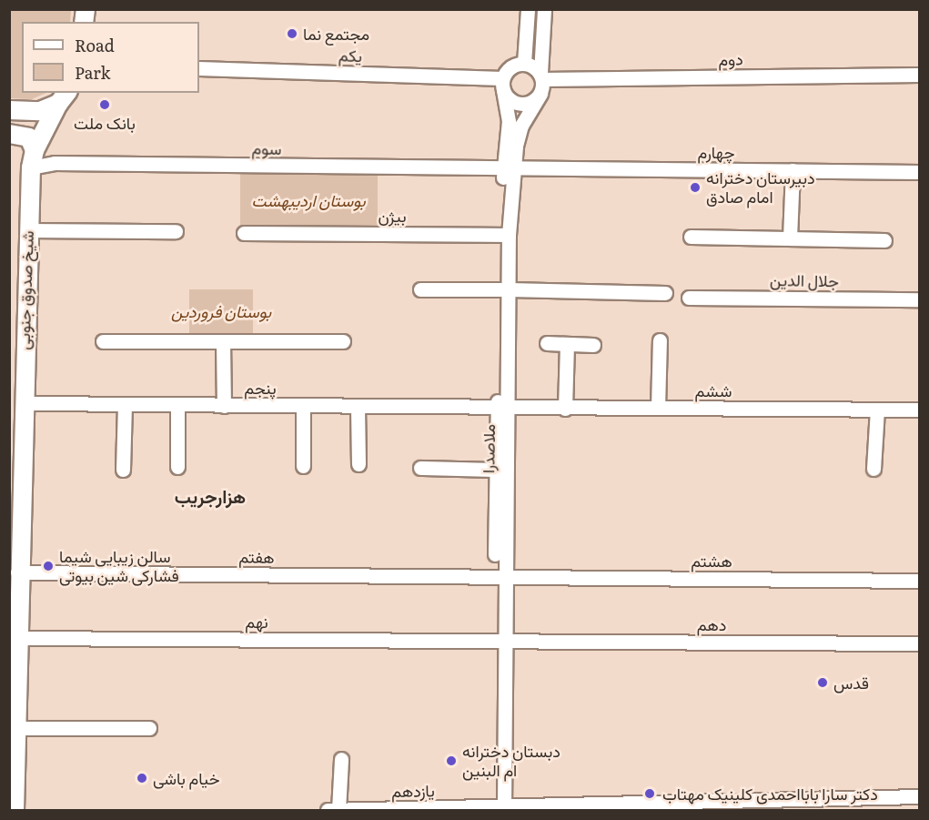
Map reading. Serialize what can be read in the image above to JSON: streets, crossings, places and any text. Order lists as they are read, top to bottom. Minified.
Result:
{"streets":{"main road":["شیخ صدوق جنوبی"],"street":["یکم","دوم","سوم","چهارم","بیژن","جلال الدین","پنجم","ششم","ملاصدرا","هفتم","هشتم","نهم","دهم","یازدهم"]},"crossings":[["یکم","دوم"],["یکم","ملاصدرا"],["دوم","ملاصدرا"],["سوم","چهارم"],["سوم","شیخ صدوق جنوبی"],["سوم","ملاصدرا"],["چهارم","ملاصدرا"],["بیژن","ملاصدرا"],["شیخ صدوق جنوبی","پنجم"],["شیخ صدوق جنوبی","هفتم"],["شیخ صدوق جنوبی","نهم"],["پنجم","ششم"],["پنجم","ملاصدرا"],["ششم","ملاصدرا"],["ملاصدرا","هفتم"],["ملاصدرا","هشتم"],["ملاصدرا","نهم"],["ملاصدرا","دهم"],["ملاصدرا","یازدهم"],["هفتم","هشتم"],["نهم","دهم"]],"districts":["هزارجریب"],"parks":["بوستان اردیبهشت","بوستان فروردین"],"places":["مجتمع نما","بانک ملت","دبیرستان دخترانه امام صادق","سالن زیبایی شیما فشارکی شین بیوتی","قدس","دبستان دخترانه ام البنین","خیام باشی","دکتر سارا بابااحمدی کلینیک مهتاب"],"legend":["Road","Park"]}
